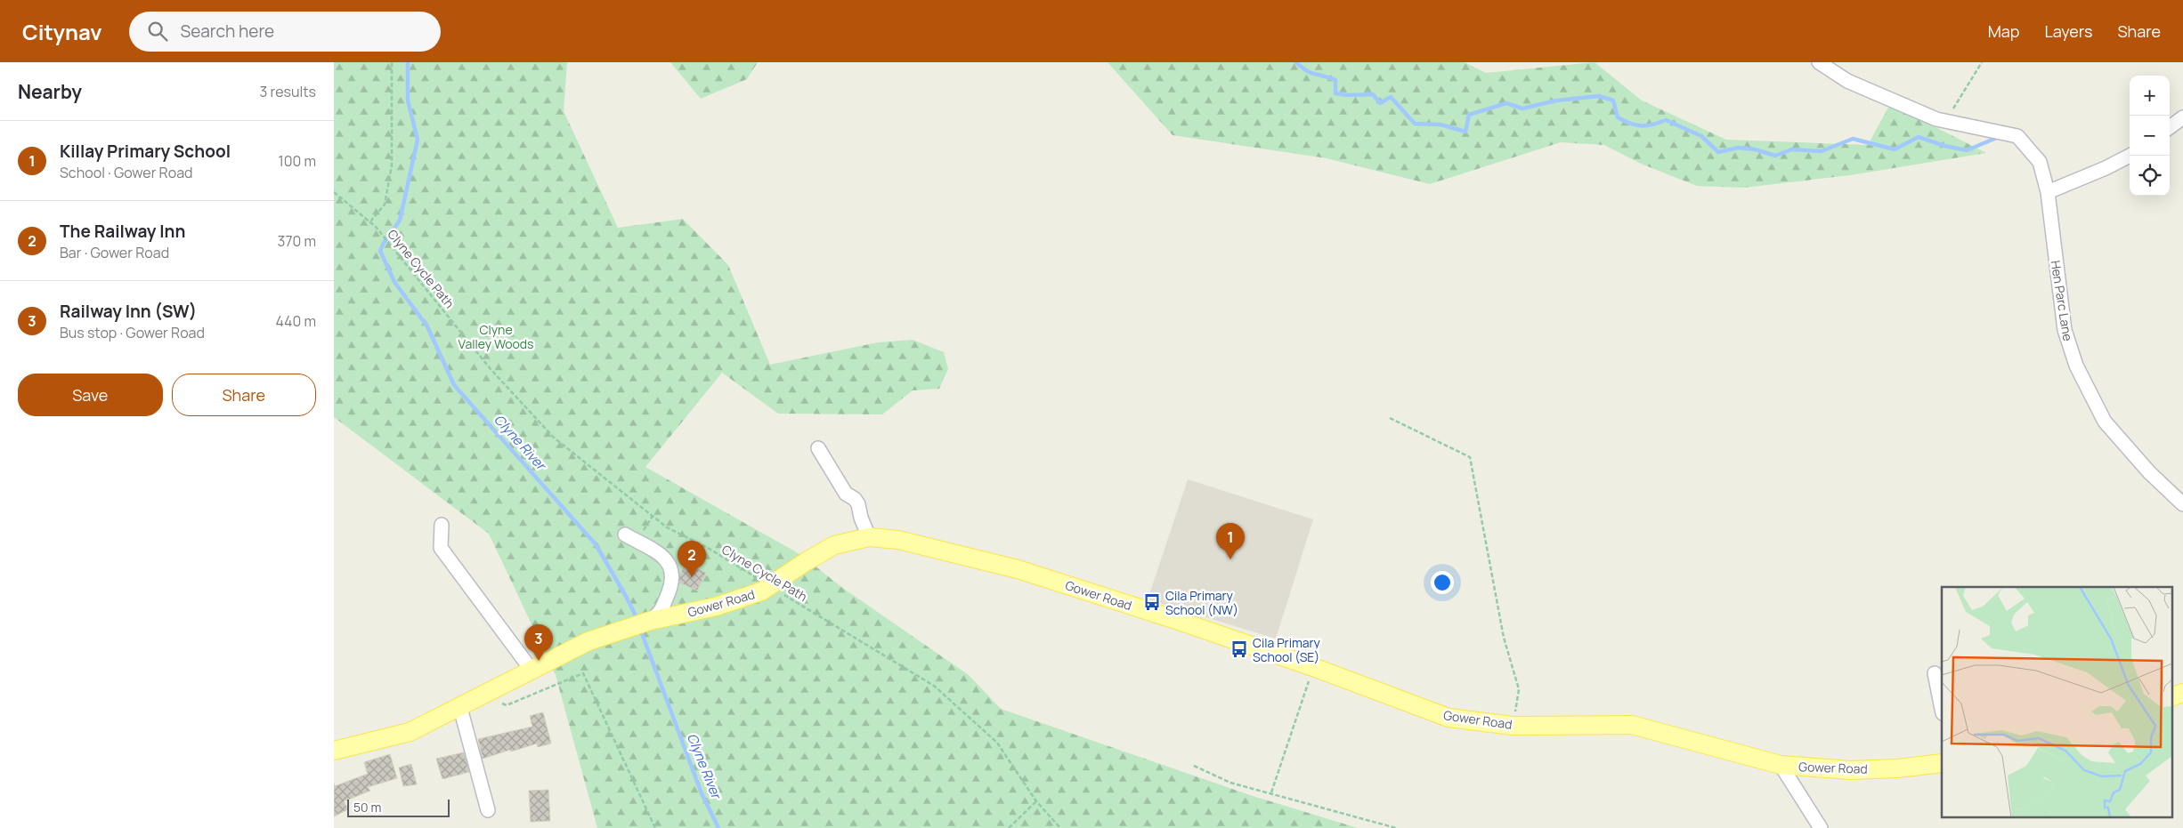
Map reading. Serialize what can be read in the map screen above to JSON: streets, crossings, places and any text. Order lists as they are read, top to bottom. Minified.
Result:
{"streets":{"main road":["Gower Road"],"street":["Hen Parc Lane"],"path":["Clyne Cycle Path"]},"water":["Clyne River"],"parks":["Clyne Valley Woods"],"places":{"bus stop":["Cila Primary School (NW)","Cila Primary School (SE)"]},"scale_bar":"50 m","page":{"header":"Citynav","search":"Search here","nav":["Map","Layers","Share"],"heading":["Nearby","3 results"],"map_buttons":["+","−"],"list":[{"mark":"1","name":"Killay Primary School","note":"School · Gower Road","value":"100 m"},{"mark":"2","name":"The Railway Inn","note":"Bar · Gower Road","value":"370 m"},{"mark":"3","name":"Railway Inn (SW)","note":"Bus stop · Gower Road","value":"440 m"}],"buttons":["Save","Share"],"pins":["1","2","3"],"scale":"50 m"}}
